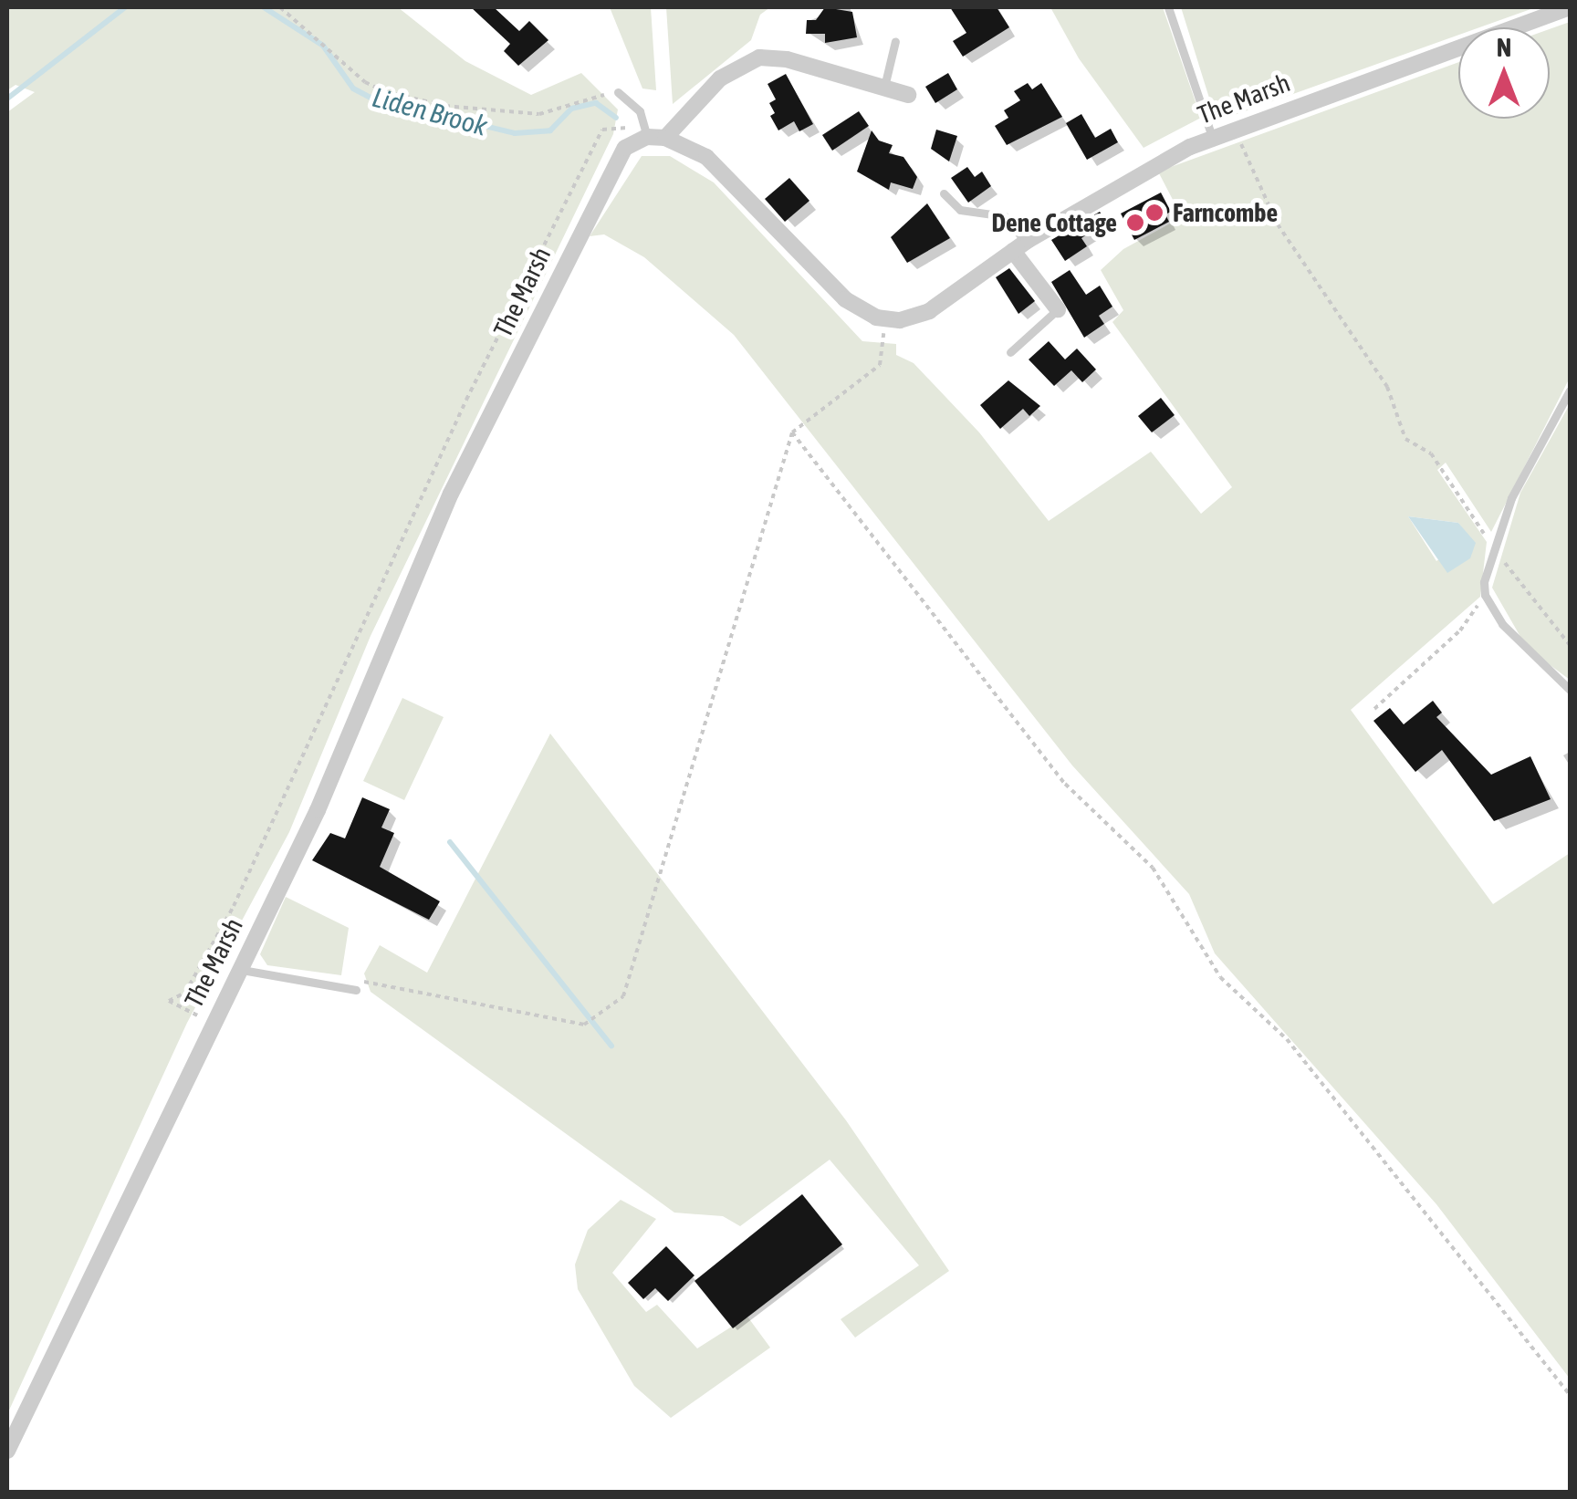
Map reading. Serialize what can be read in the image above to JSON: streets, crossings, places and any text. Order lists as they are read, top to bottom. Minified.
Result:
{"streets":{"street":["The Marsh"]},"water":["Liden Brook"],"places":["Farncombe","Dene Cottage"],"north":"top"}
